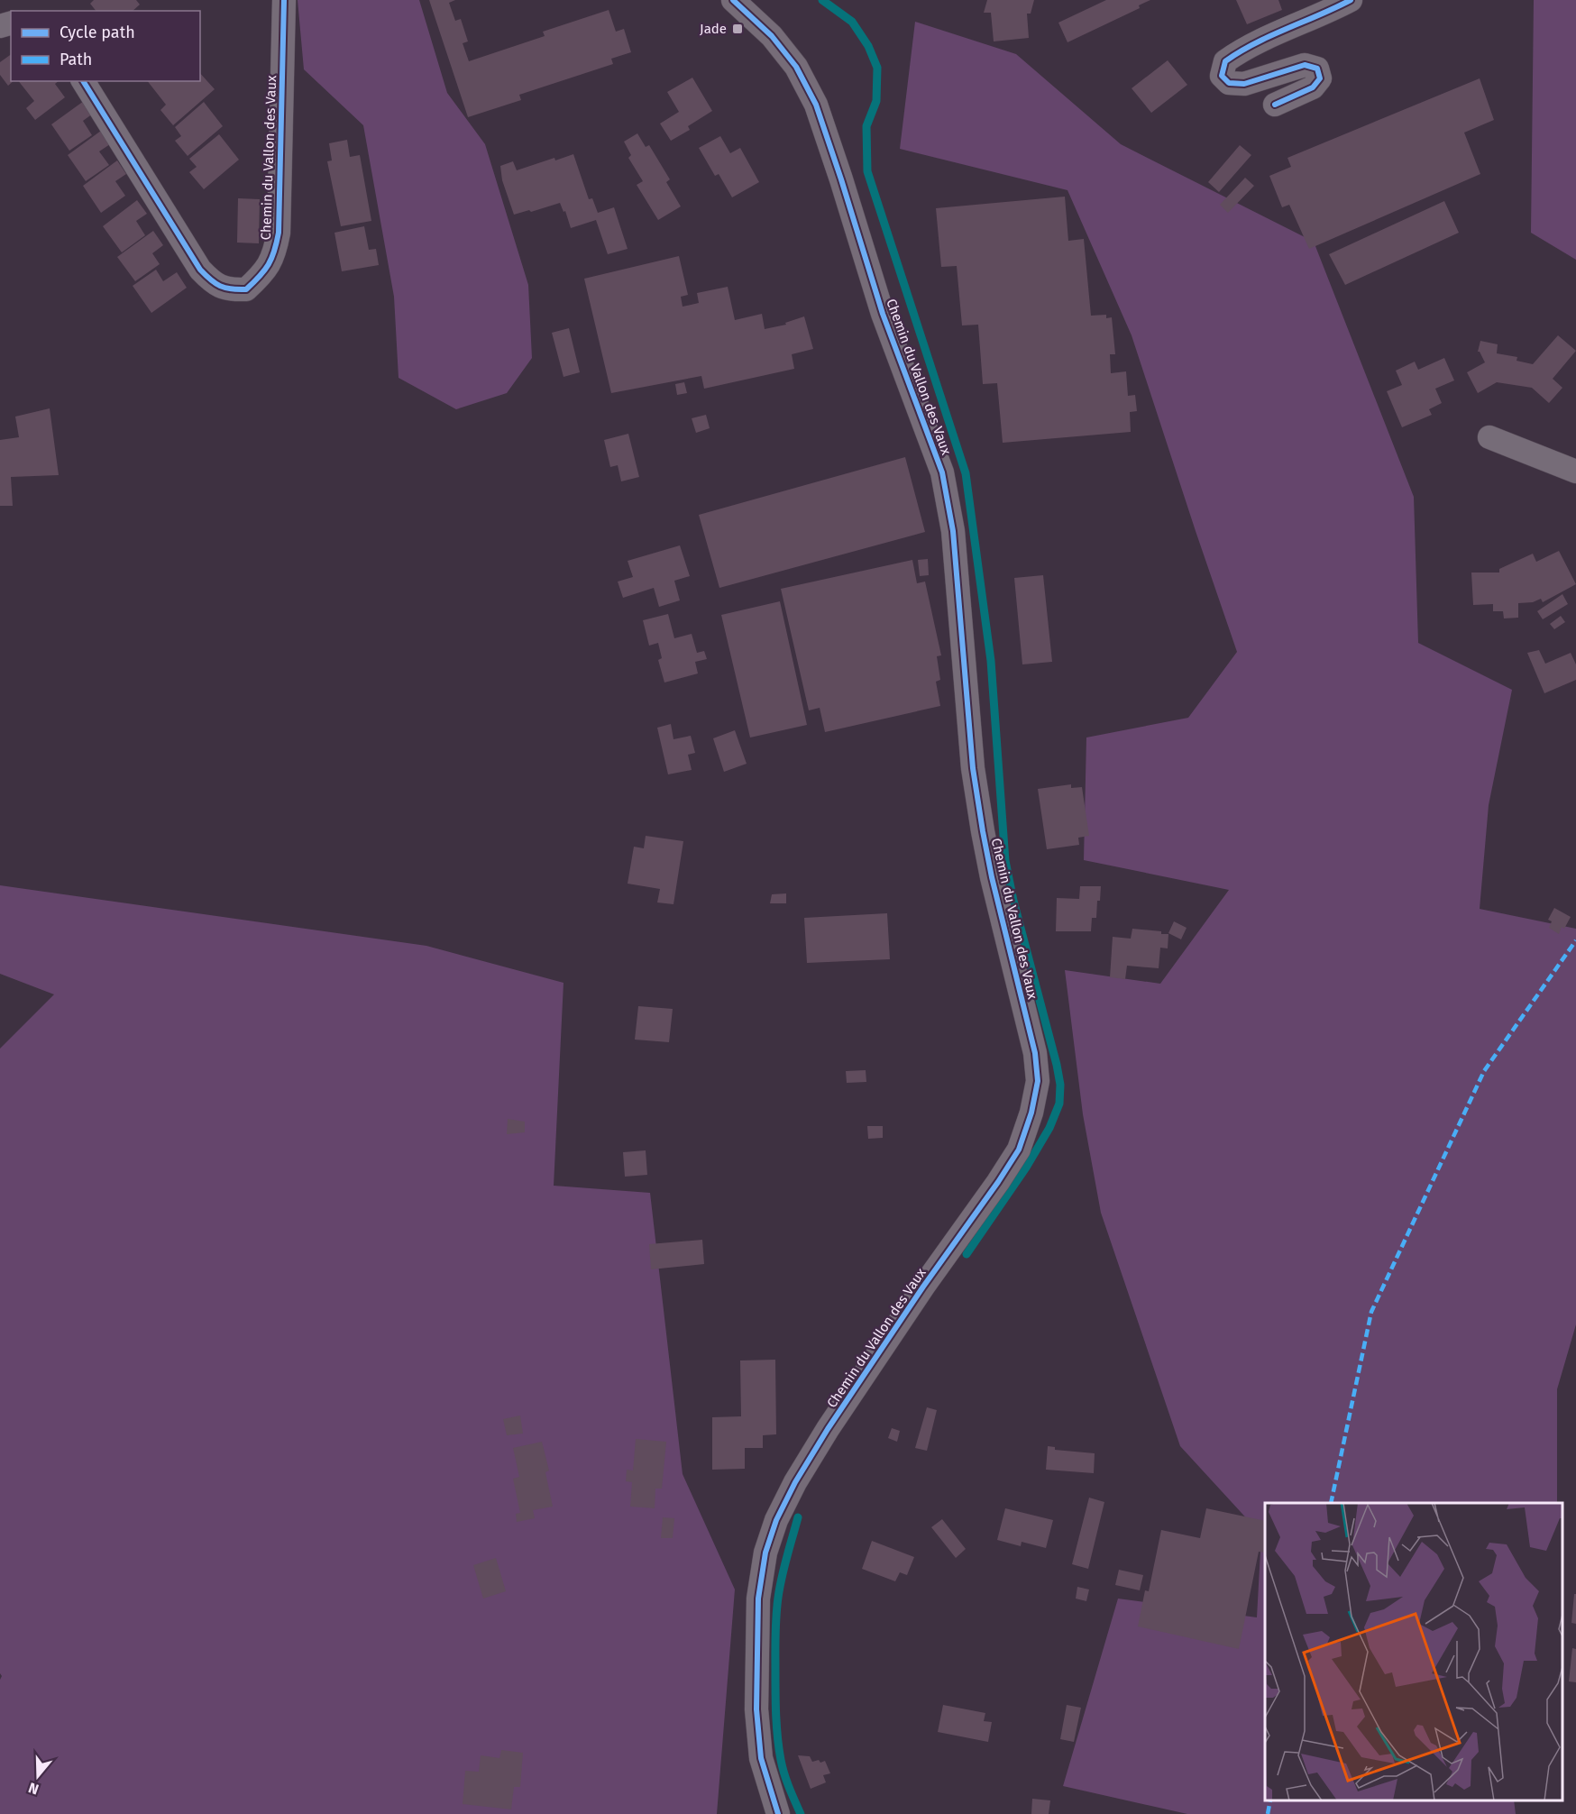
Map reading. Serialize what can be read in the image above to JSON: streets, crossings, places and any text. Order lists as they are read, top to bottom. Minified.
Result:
{"streets":{"street":["Chemin du Vallon des Vaux"]},"places":{"transit":["Jade"]},"legend":["Cycle path","Path"],"north":"bottom"}
